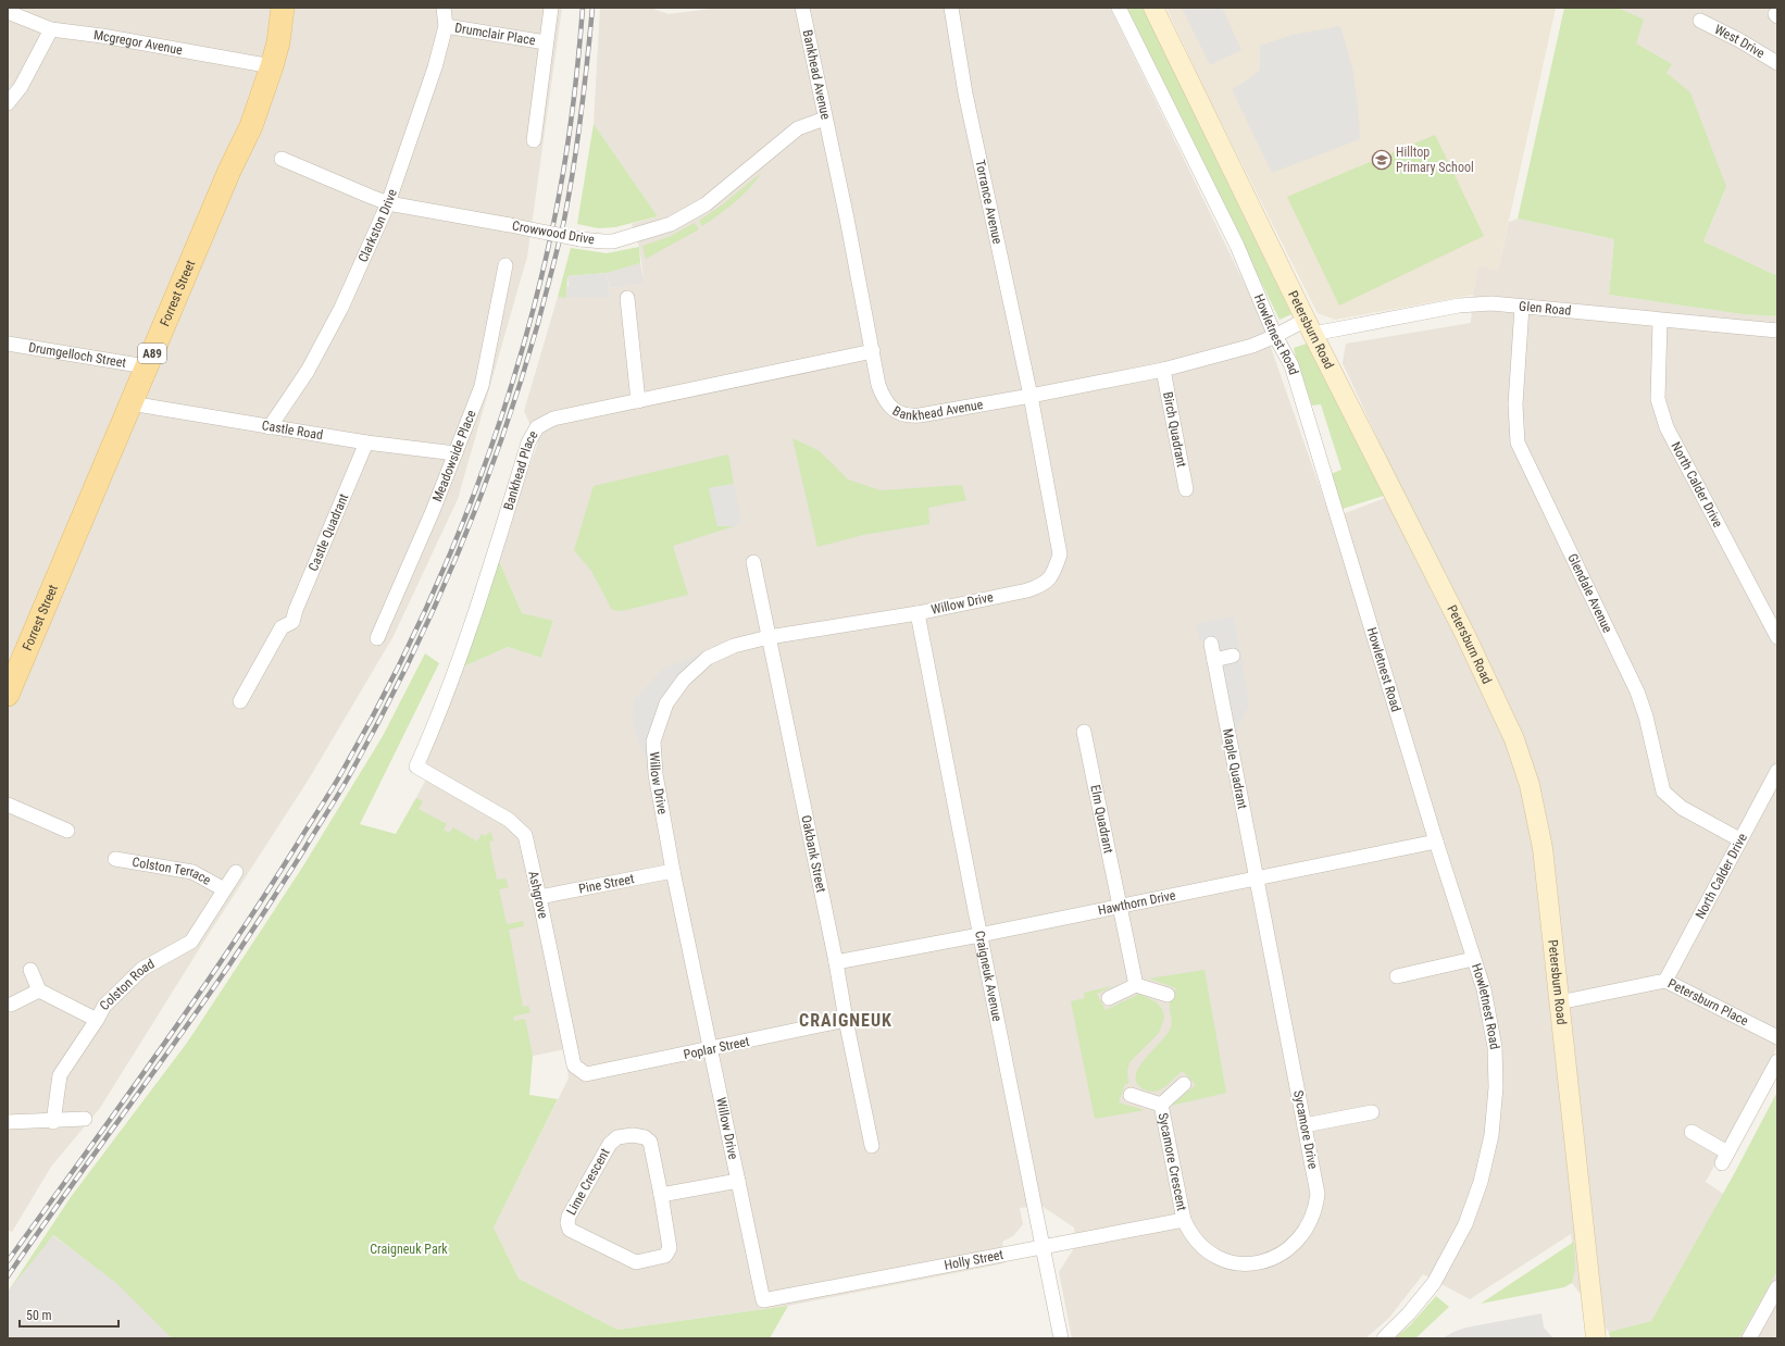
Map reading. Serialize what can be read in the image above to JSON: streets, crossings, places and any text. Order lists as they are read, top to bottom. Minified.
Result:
{"streets":{"main road":["Forrest Street","Petersburn Road","A89"],"street":["Drumclair Place","West Drive","Mcgregor Avenue","Bankhead Avenue","Torrance Avenue","Clarkston Drive","Crowwood Drive","Glen Road","Howletnest Road","Drumgelloch Street","Birch Quadrant","Castle Road","Meadowside Place","Bankhead Place","North Calder Drive","Castle Quadrant","Glendale Avenue","Willow Drive","Maple Quadrant","Elm Quadrant","Oakbank Street","Colston Terrace","Pine Street","Ashgrove","Hawthorn Drive","Craigneuk Avenue","Colston Road","Petersburn Place","Poplar Street","Sycamore Drive","Sycamore Crescent","Lime Crescent","Holly Street"]},"crossings":[["Drumclair Place","Clarkston Drive"],["Mcgregor Avenue","Forrest Street"],["Bankhead Avenue","Torrance Avenue"],["Bankhead Avenue","Crowwood Drive"],["Bankhead Avenue","Glen Road"],["Bankhead Avenue","Petersburn Road"],["Bankhead Avenue","Howletnest Road"],["Bankhead Avenue","Birch Quadrant"],["Bankhead Avenue","Bankhead Place"],["Bankhead Avenue","Willow Drive"],["Torrance Avenue","Willow Drive"],["Clarkston Drive","Crowwood Drive"],["Clarkston Drive","Castle Road"],["Forrest Street","Drumgelloch Street"],["Forrest Street","Castle Road"],["Glen Road","Petersburn Road"],["Glen Road","North Calder Drive"],["Glen Road","Glendale Avenue"],["Petersburn Road","Petersburn Place"],["Howletnest Road","Hawthorn Drive"],["Castle Road","Meadowside Place"],["Castle Road","Castle Quadrant"],["Bankhead Place","Ashgrove"],["North Calder Drive","Glendale Avenue"],["North Calder Drive","Petersburn Place"],["Willow Drive","Oakbank Street"],["Willow Drive","Pine Street"],["Willow Drive","Craigneuk Avenue"],["Willow Drive","Poplar Street"],["Willow Drive","Holly Street"],["Maple Quadrant","Hawthorn Drive"],["Maple Quadrant","Sycamore Drive"],["Elm Quadrant","Hawthorn Drive"],["Oakbank Street","Hawthorn Drive"],["Oakbank Street","Poplar Street"],["Colston Terrace","Colston Road"],["Pine Street","Ashgrove"],["Ashgrove","Poplar Street"],["Hawthorn Drive","Craigneuk Avenue"],["Hawthorn Drive","Sycamore Drive"],["Craigneuk Avenue","Holly Street"],["Sycamore Drive","Sycamore Crescent"],["Sycamore Drive","Holly Street"],["Sycamore Crescent","Holly Street"]],"districts":["CRAIGNEUK"],"parks":["Craigneuk Park"],"places":{"school or university":["Hilltop Primary School"]},"scale_bar":"50 m"}
